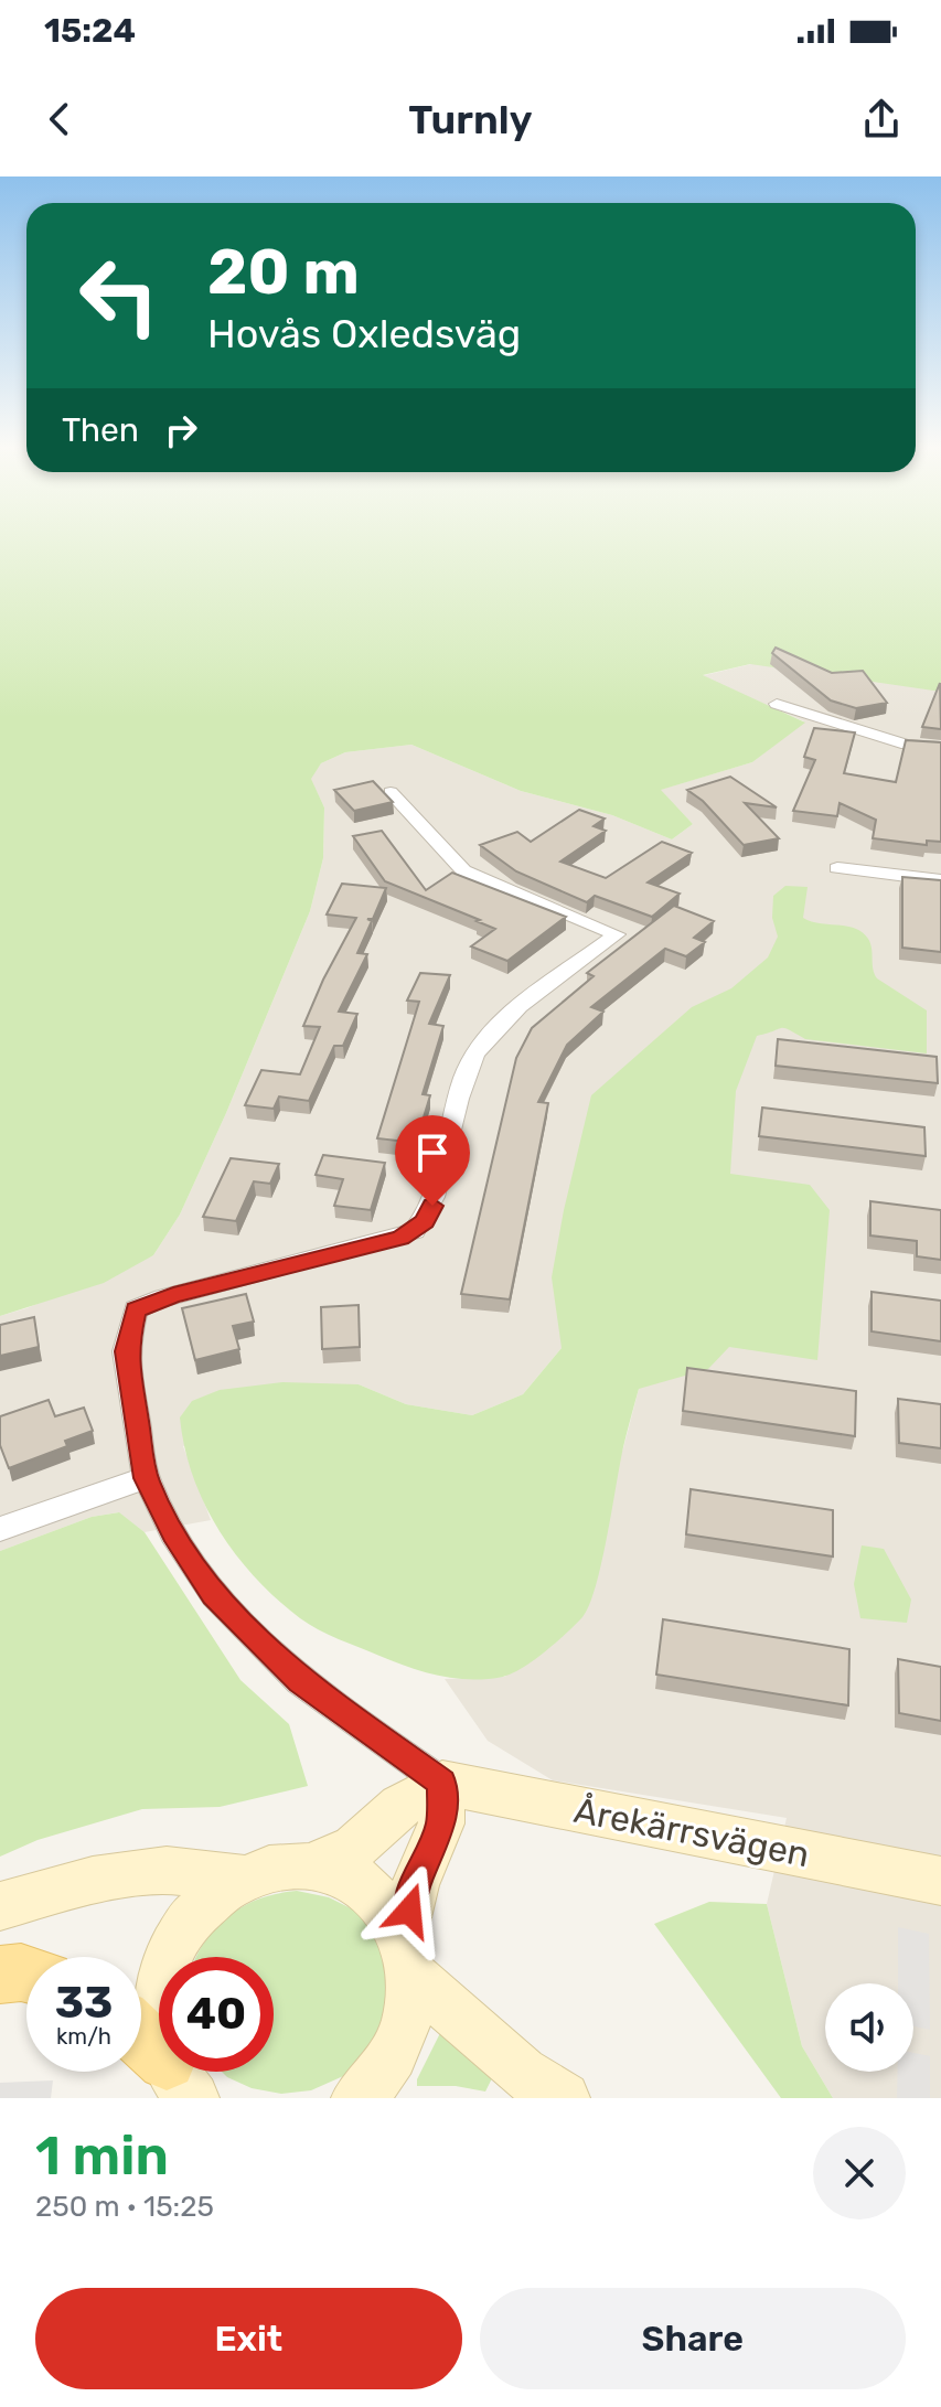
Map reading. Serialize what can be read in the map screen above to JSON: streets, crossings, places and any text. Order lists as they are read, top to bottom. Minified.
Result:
{"streets":{"street":["Årekärrsvägen"]},"page":{"status":"15:24","header":"Turnly","turn":["20 m","Hovås Oxledsväg"],"then":"Then","speed":"33 km/h","limit":"40","heading":["1 min","250 m · 15:25"],"buttons":["Exit","Share"]}}
